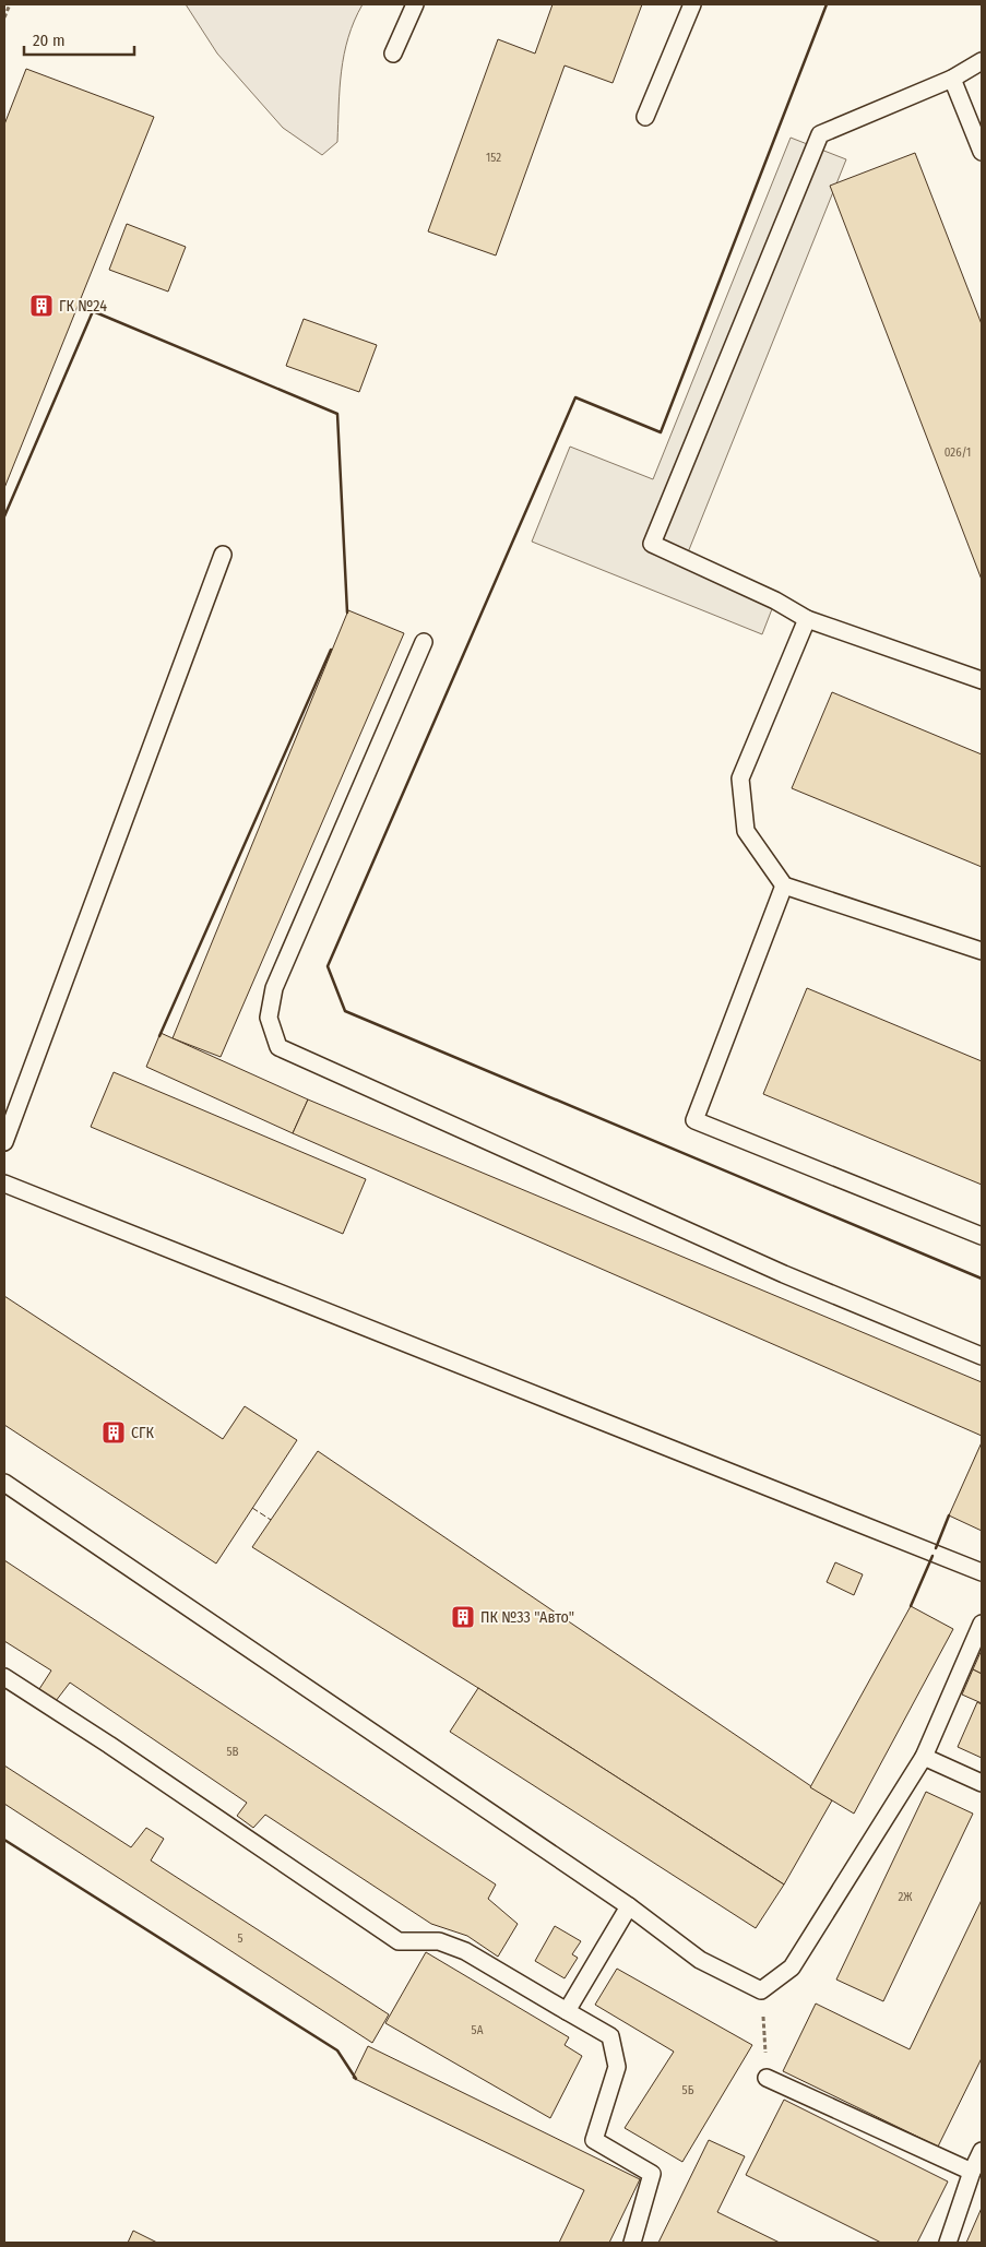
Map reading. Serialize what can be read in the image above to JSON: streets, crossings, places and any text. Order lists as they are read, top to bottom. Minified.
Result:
{"places":{"building":["ГК №24","СГК","ПК №33 \"Авто\""]},"house_numbers":["152","026/1","5В","2Ж","5","5А","5Б"],"scale_bar":"20 m"}
